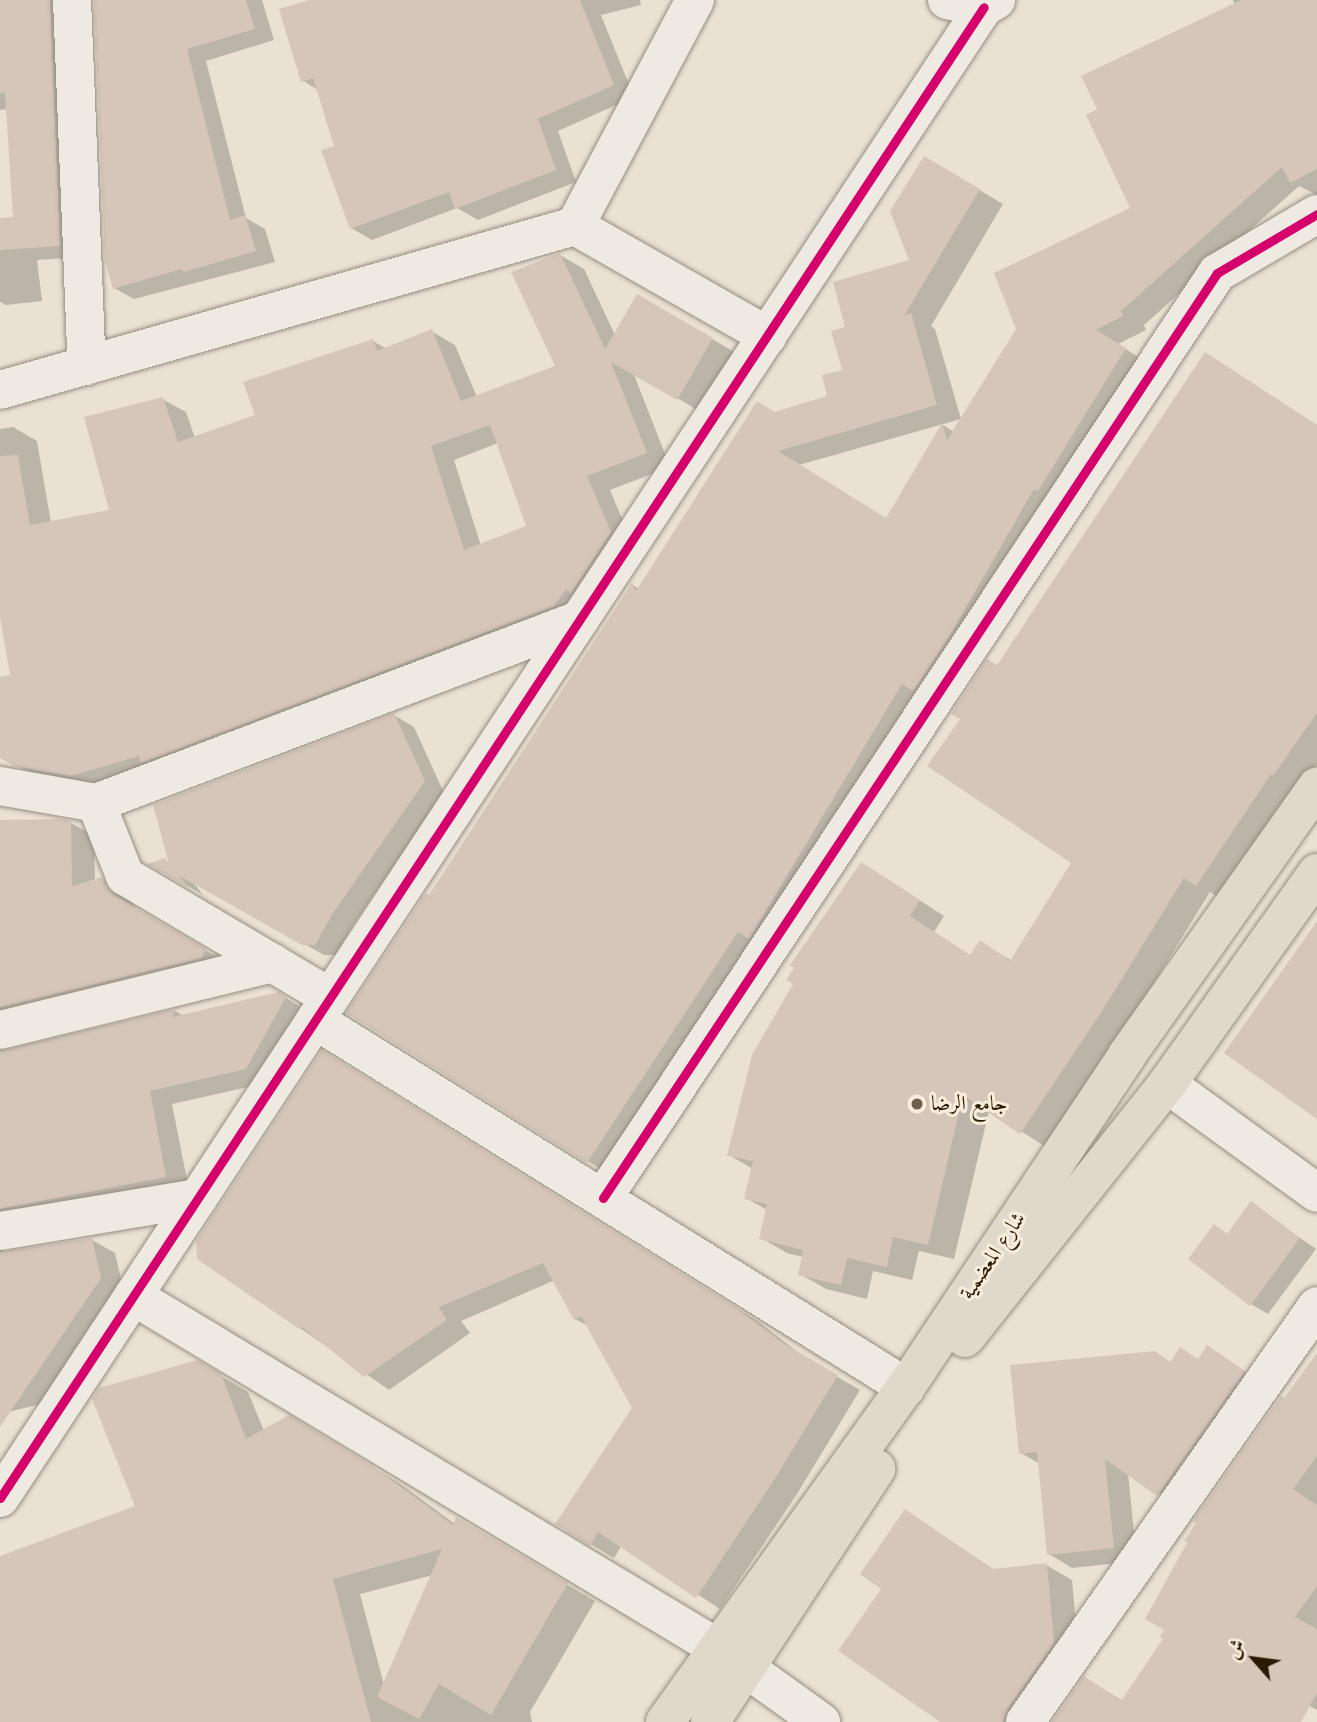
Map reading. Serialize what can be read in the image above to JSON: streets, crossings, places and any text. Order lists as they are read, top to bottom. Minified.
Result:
{"streets":{"main road":["شارع المعضمية"]},"places":["جامع الرضا"],"north":"top left"}
